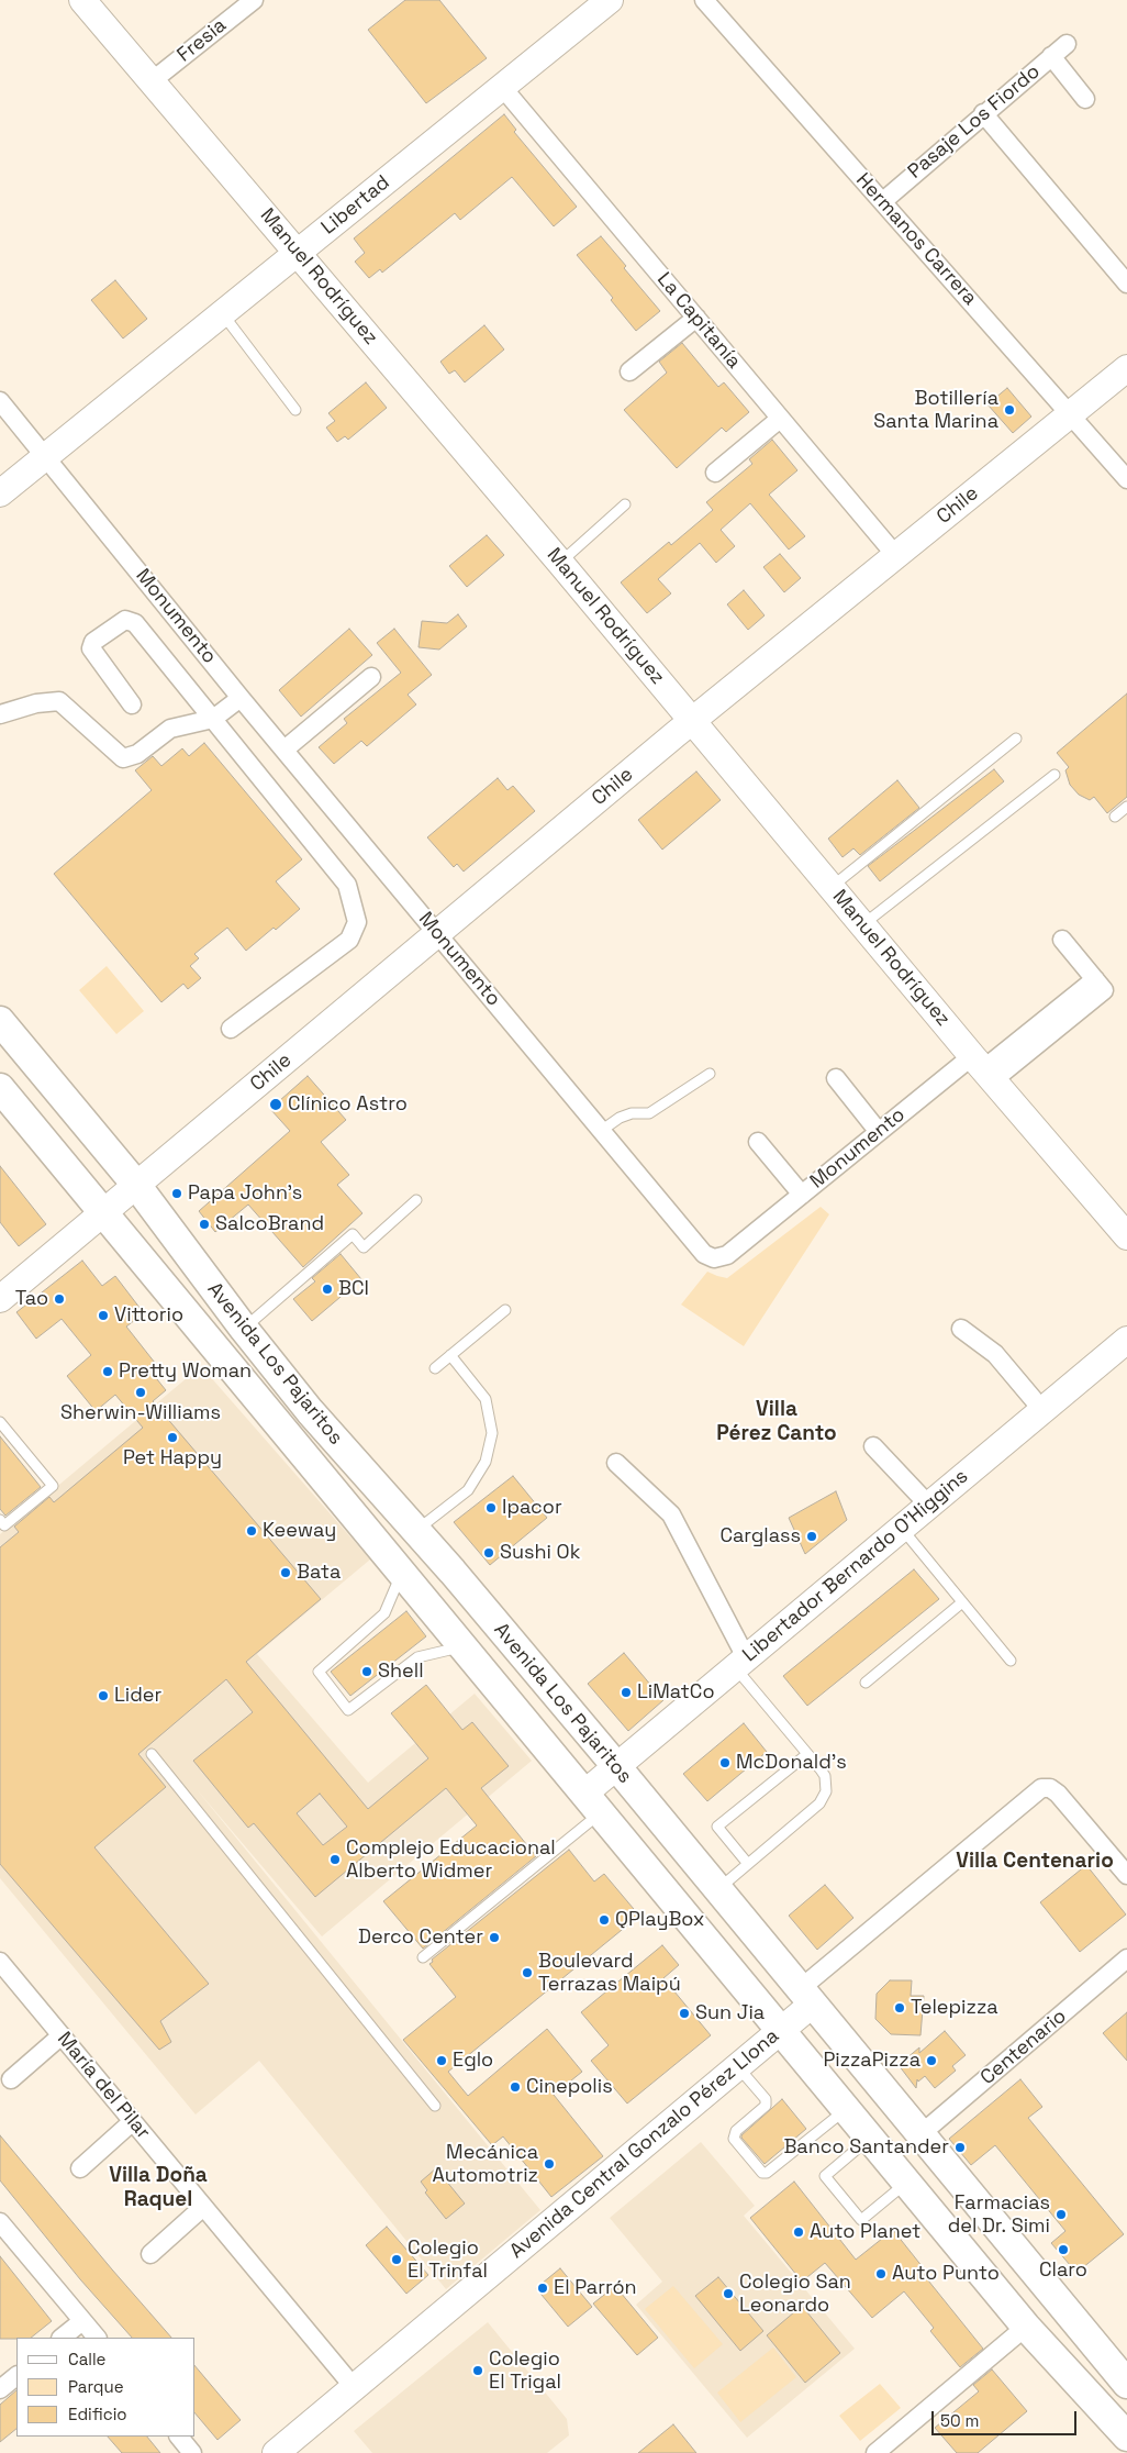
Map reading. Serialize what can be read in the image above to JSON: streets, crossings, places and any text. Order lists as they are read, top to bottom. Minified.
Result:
{"streets":{"main road":["Avenida Los Pajaritos"],"street":["Fresia","Pasaje Los Fiordo","Libertad","Hermanos Carrera","Manuel Rodríguez","La Capitanía","Chile","Monumento","Libertador Bernardo O'Higgins","Centenario","María del Pilar","Avenida Central Gonzalo Pérez Llona"]},"crossings":[["Fresia","Manuel Rodríguez"],["Pasaje Los Fiordo","Hermanos Carrera"],["Libertad","Manuel Rodríguez"],["Libertad","La Capitanía"],["Libertad","Monumento"],["Hermanos Carrera","Chile"],["Manuel Rodríguez","Chile"],["Manuel Rodríguez","Monumento"],["La Capitanía","Chile"],["Chile","Monumento"],["Chile","Avenida Los Pajaritos"],["Avenida Los Pajaritos","Libertador Bernardo O'Higgins"],["Avenida Los Pajaritos","Centenario"],["Avenida Los Pajaritos","Avenida Central Gonzalo Pérez Llona"],["María del Pilar","Avenida Central Gonzalo Pérez Llona"]],"districts":["Villa Pérez Canto","Villa Centenario","Villa Doña Raquel"],"places":["Botillería Santa Marina","Clínico Astro","Papa John's","SalcoBrand","BCI","Tao","Vittorio","Pretty Woman","Sherwin-Williams","Pet Happy","Ipacor","Keeway","Carglass","Sushi Ok","Bata","Shell","LiMatCo","Lider","McDonald's","Complejo Educacional Alberto Widmer","QPlayBox","Derco Center","Boulevard Terrazas Maipú","Telepizza","Sun Jia","Eglo","PizzaPizza","Cinepolis","Banco Santander","Mecánica Automotriz","Farmacias del Dr. Simi","Auto Planet","Claro","Colegio El Trinfal","Auto Punto","El Parrón","Colegio San Leonardo","Colegio El Trigal"],"legend":["Calle","Parque","Edificio"],"scale_bar":"50 m"}
